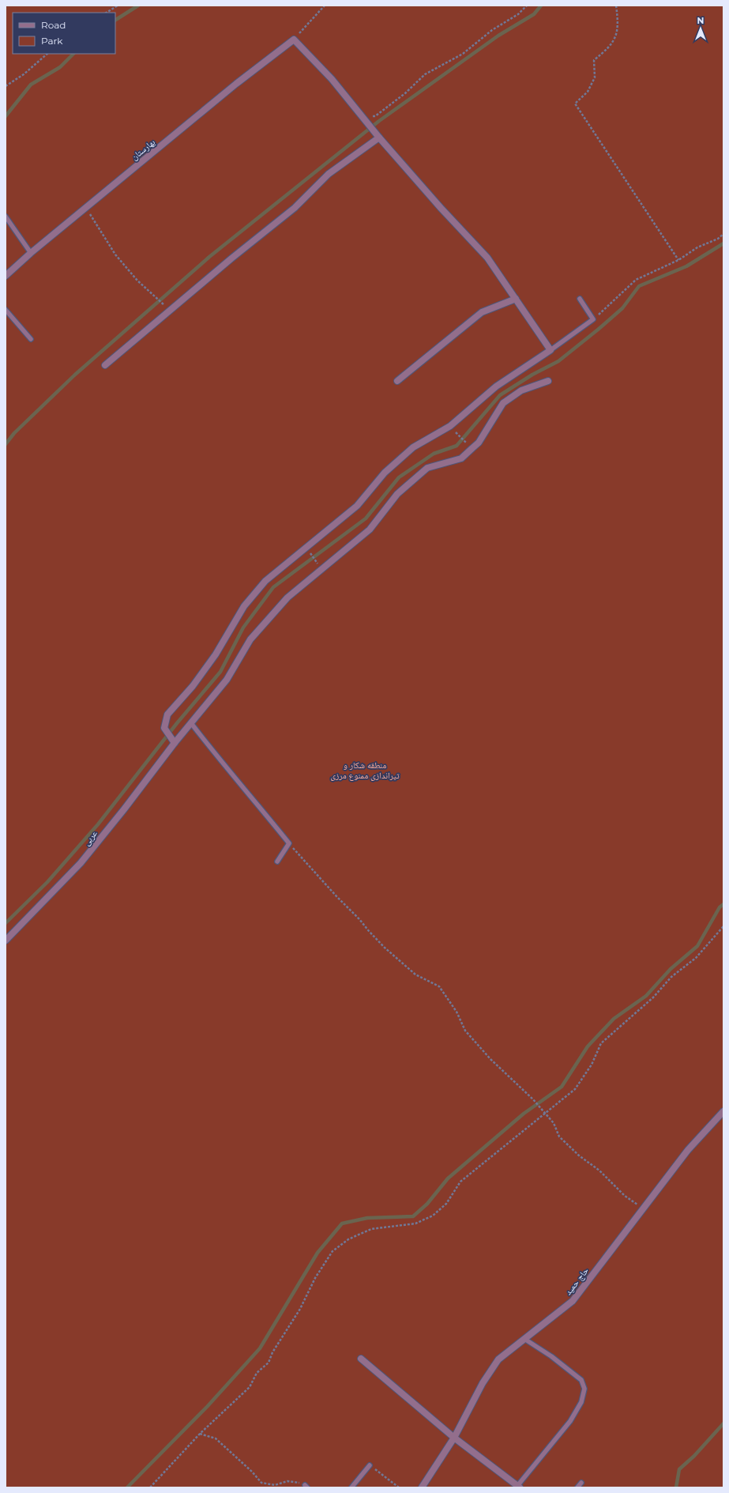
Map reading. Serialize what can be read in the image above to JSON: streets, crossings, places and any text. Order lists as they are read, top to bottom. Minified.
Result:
{"streets":{"street":["بهارستان","عربی","حاج حمید"]},"parks":["منطقه شکار و تیراندازی ممنوع مرزی"],"legend":["Road","Park"],"north":"top"}
